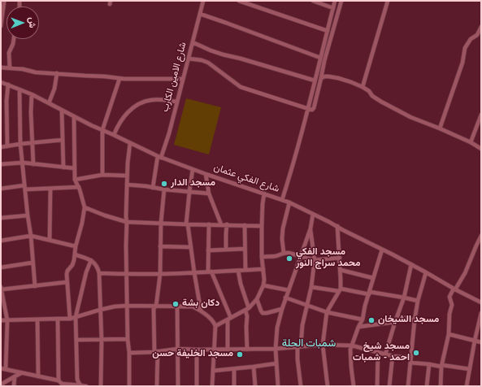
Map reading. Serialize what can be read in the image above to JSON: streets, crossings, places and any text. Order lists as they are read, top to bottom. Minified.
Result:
{"streets":{"street":["شارع الامين الكارب","شارع الفكي عثمان"]},"crossings":[["شارع الامين الكارب","شارع الفكي عثمان"]],"districts":["شمبات الحلة"],"places":["مسجد الدار","مسجد الفكي محمد سراج النور","دكان بشة","مسجد الشيخان","مسجد شيخ احمد - شمبات","مسجد الخليفة حسن"],"north":"right"}
